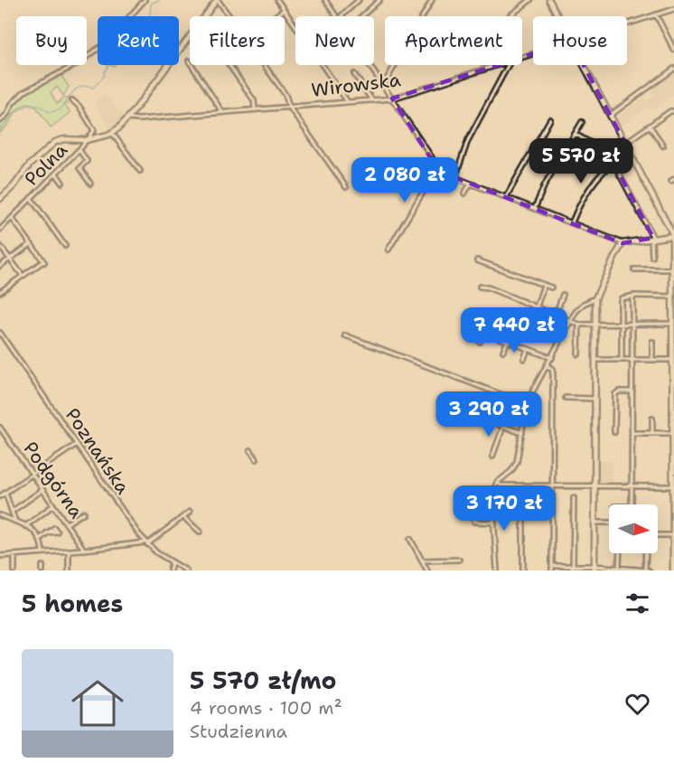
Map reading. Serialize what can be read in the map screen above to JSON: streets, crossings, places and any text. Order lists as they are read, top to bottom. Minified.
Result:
{"streets":{"street":["Wirowska","Polna","Poznańska","Podgórna"]},"north":"right","page":{"chip":["Buy","Rent","Filters","New","Apartment","House"],"price":["5 570 zł","2 080 zł","7 440 zł","3 290 zł","3 170 zł"],"heading":"5 homes","list":[{"name":"5 570 zł/mo","note":"4 rooms · 100 m² · Studzienna"}]}}
